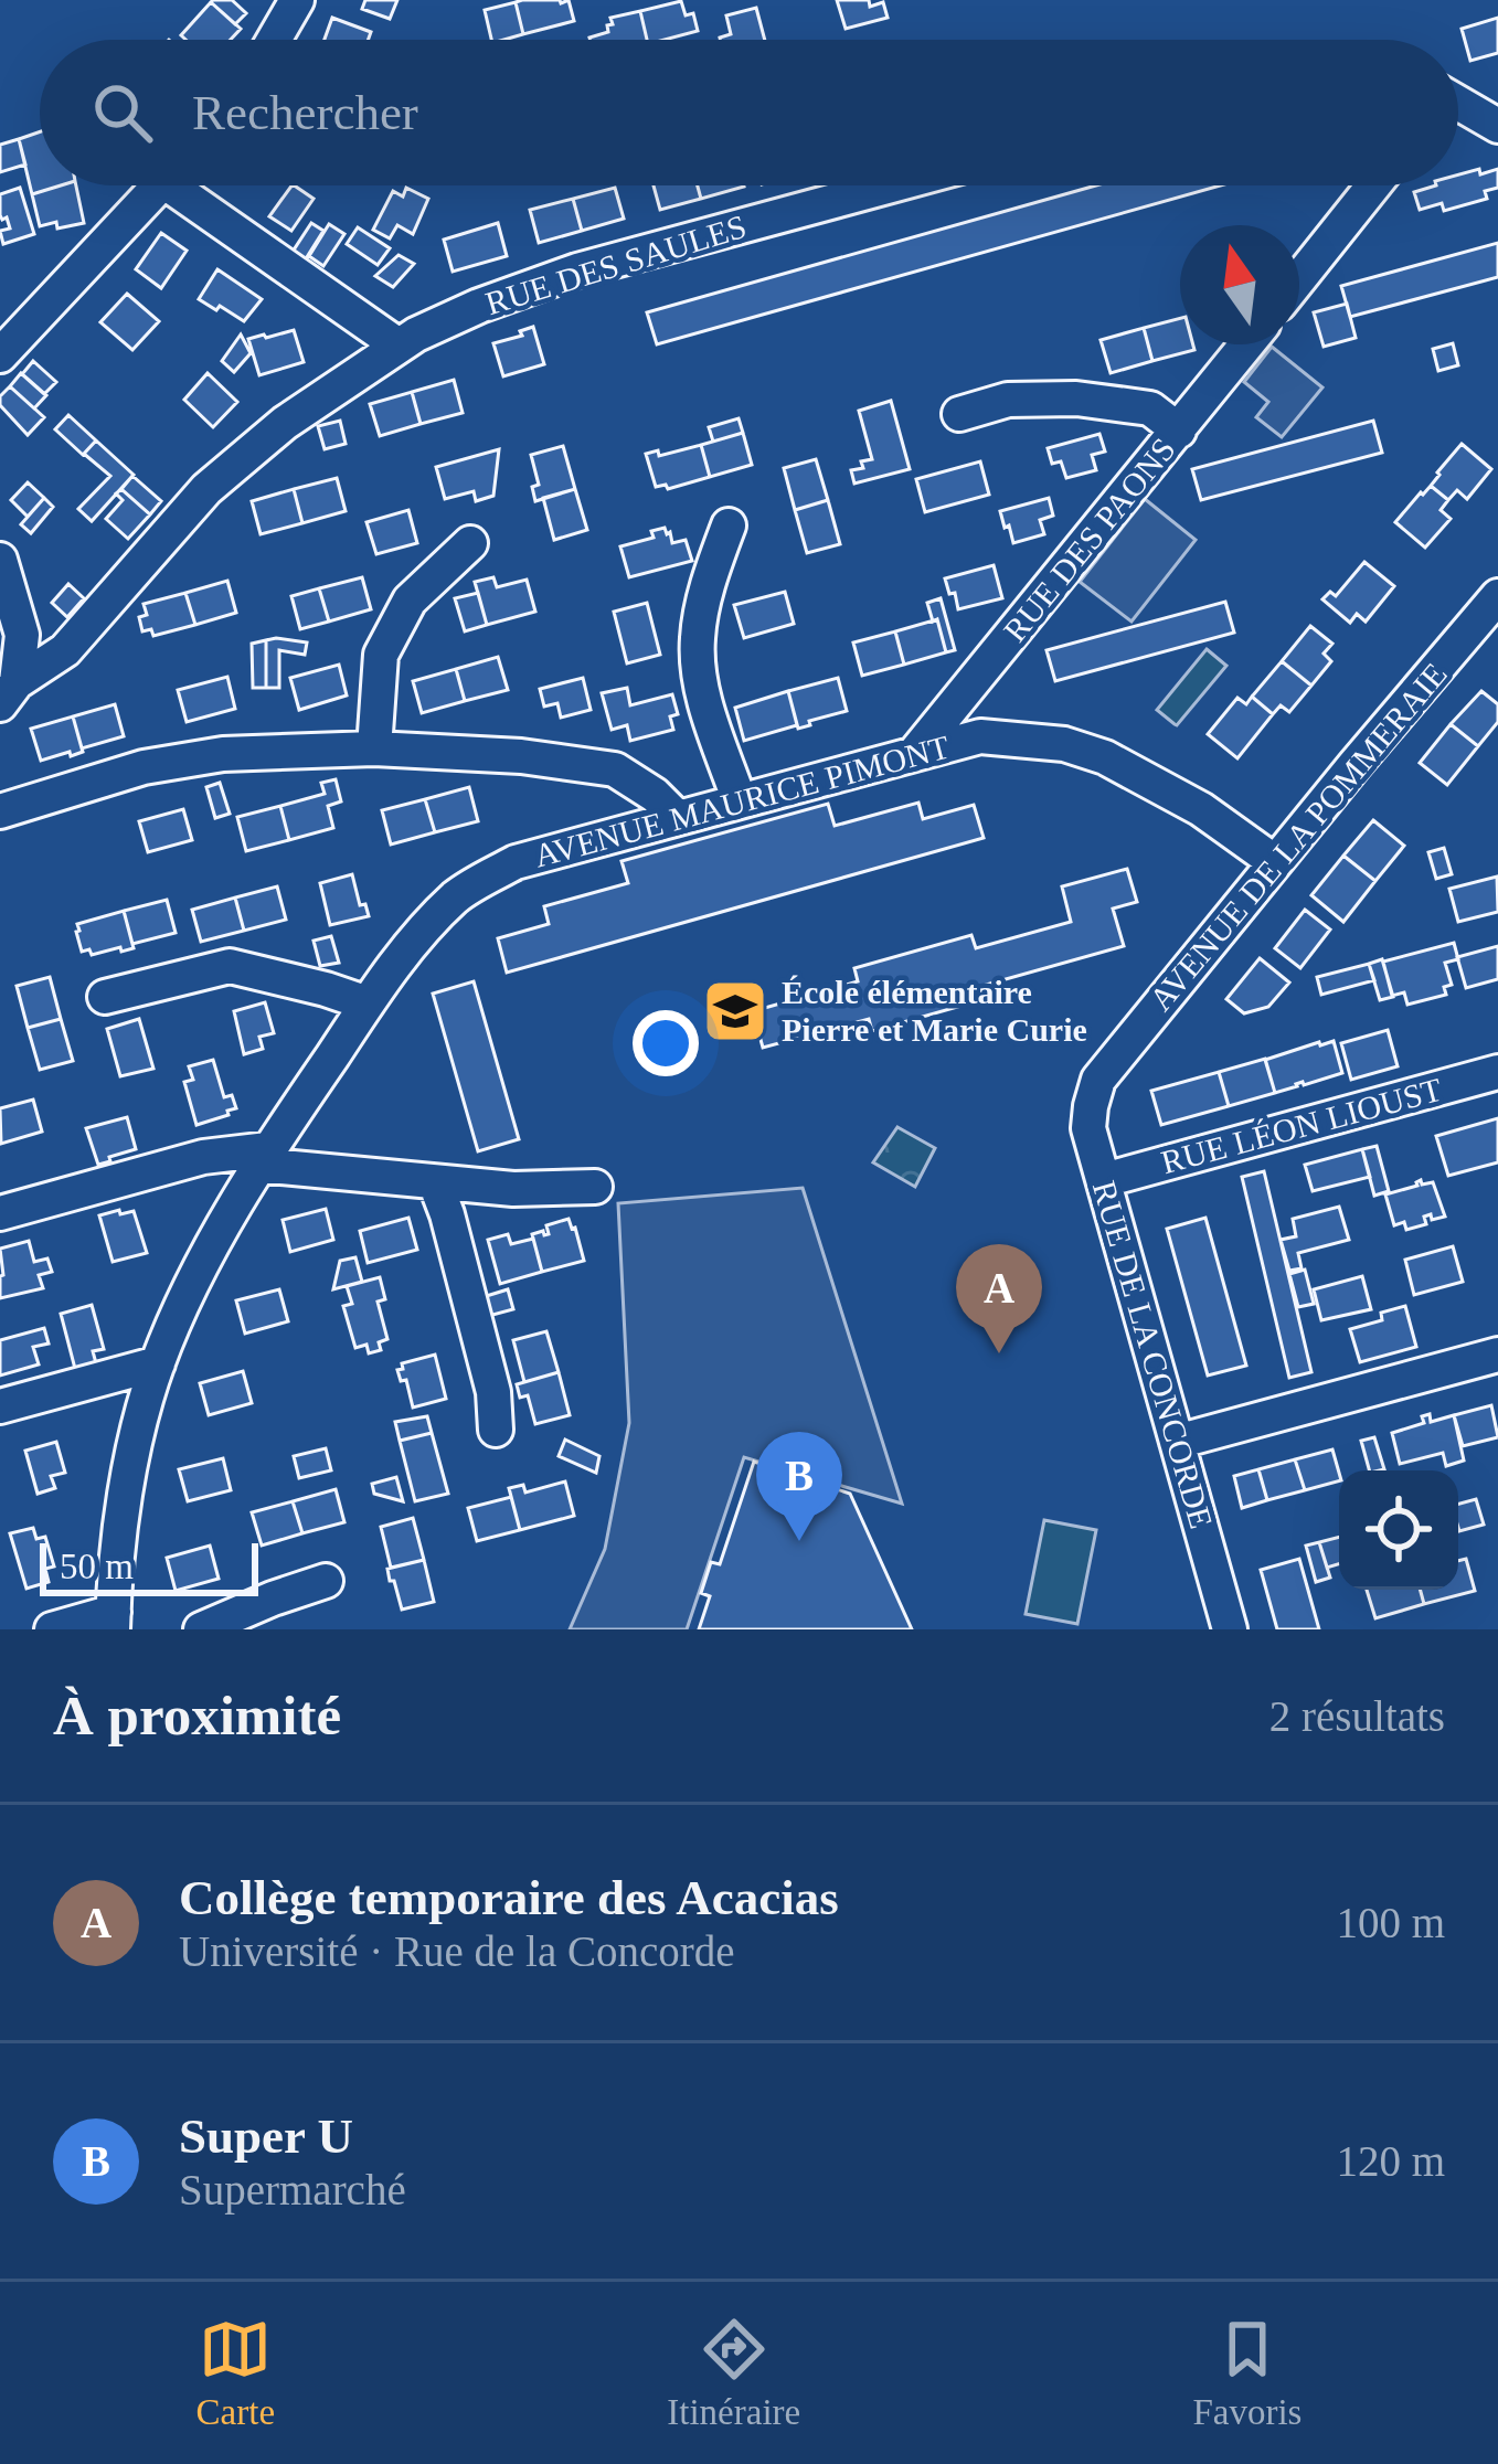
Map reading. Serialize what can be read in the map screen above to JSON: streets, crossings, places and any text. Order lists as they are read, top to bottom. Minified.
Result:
{"streets":{"street":["RUE DES SAULES","RUE DES PAONS","AVENUE MAURICE PIMONT","AVENUE DE LA POMMERAIE","RUE LÉON LIOUST","RUE DE LA CONCORDE"]},"crossings":[["RUE DES PAONS","AVENUE MAURICE PIMONT"],["AVENUE MAURICE PIMONT","AVENUE DE LA POMMERAIE"],["AVENUE DE LA POMMERAIE","RUE DE LA CONCORDE"],["RUE LÉON LIOUST","RUE DE LA CONCORDE"]],"places":{"school or university":["École élémentaire Pierre et Marie Curie"]},"scale_bar":"50 m","north":"top","page":{"search":"Rechercher","pins":["A","B"],"scale":"50 m","heading":["À proximité","2 résultats"],"list":[{"mark":"A","name":"Collège temporaire des Acacias","note":"Université · Rue de la Concorde","value":"100 m"},{"mark":"B","name":"Super U","note":"Supermarché","value":"120 m"}],"nav":["Carte","Itinéraire","Favoris"]}}
